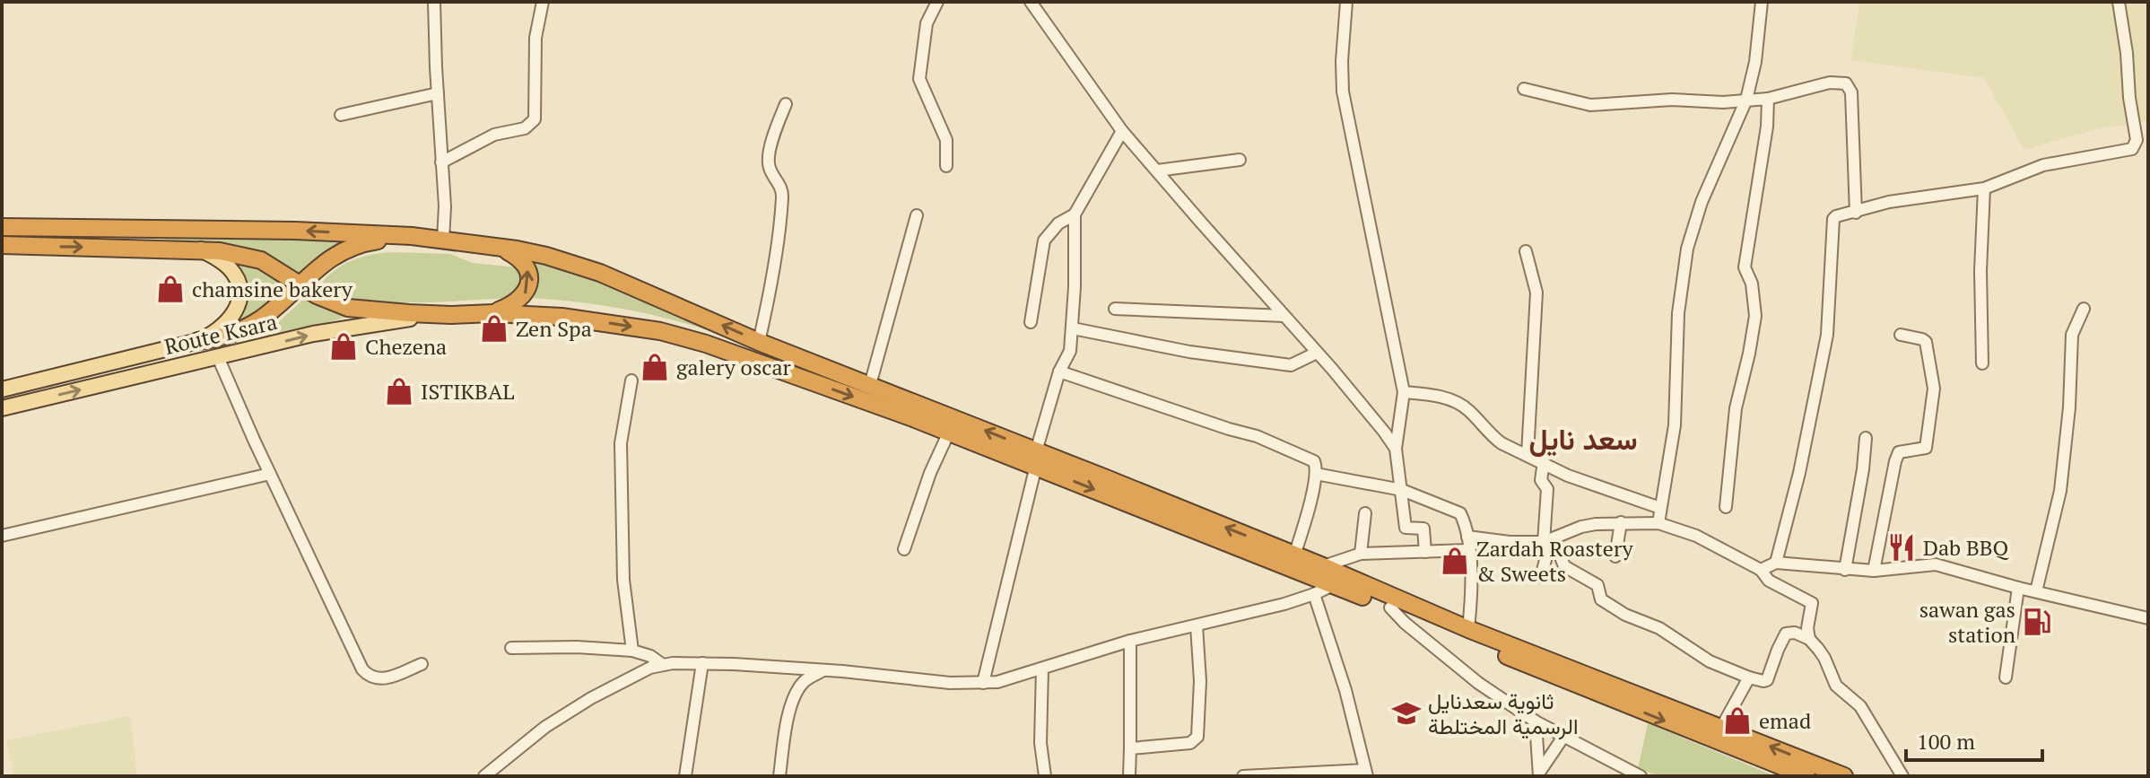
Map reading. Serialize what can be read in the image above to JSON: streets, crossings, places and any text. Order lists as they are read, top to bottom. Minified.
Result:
{"streets":{"main road":["Route Ksara"]},"districts":["سعد نايل"],"places":{"shop":["chamsine bakery","Zen Spa","Chezena","galery oscar","ISTIKBAL","Zardah Roastery & Sweets","emad"],"restaurant":["Dab BBQ"],"fuel station":["sawan gas station"],"school or university":["ثانوية سعدنايل الرسمية المختلطة"]},"scale_bar":"100 m"}
